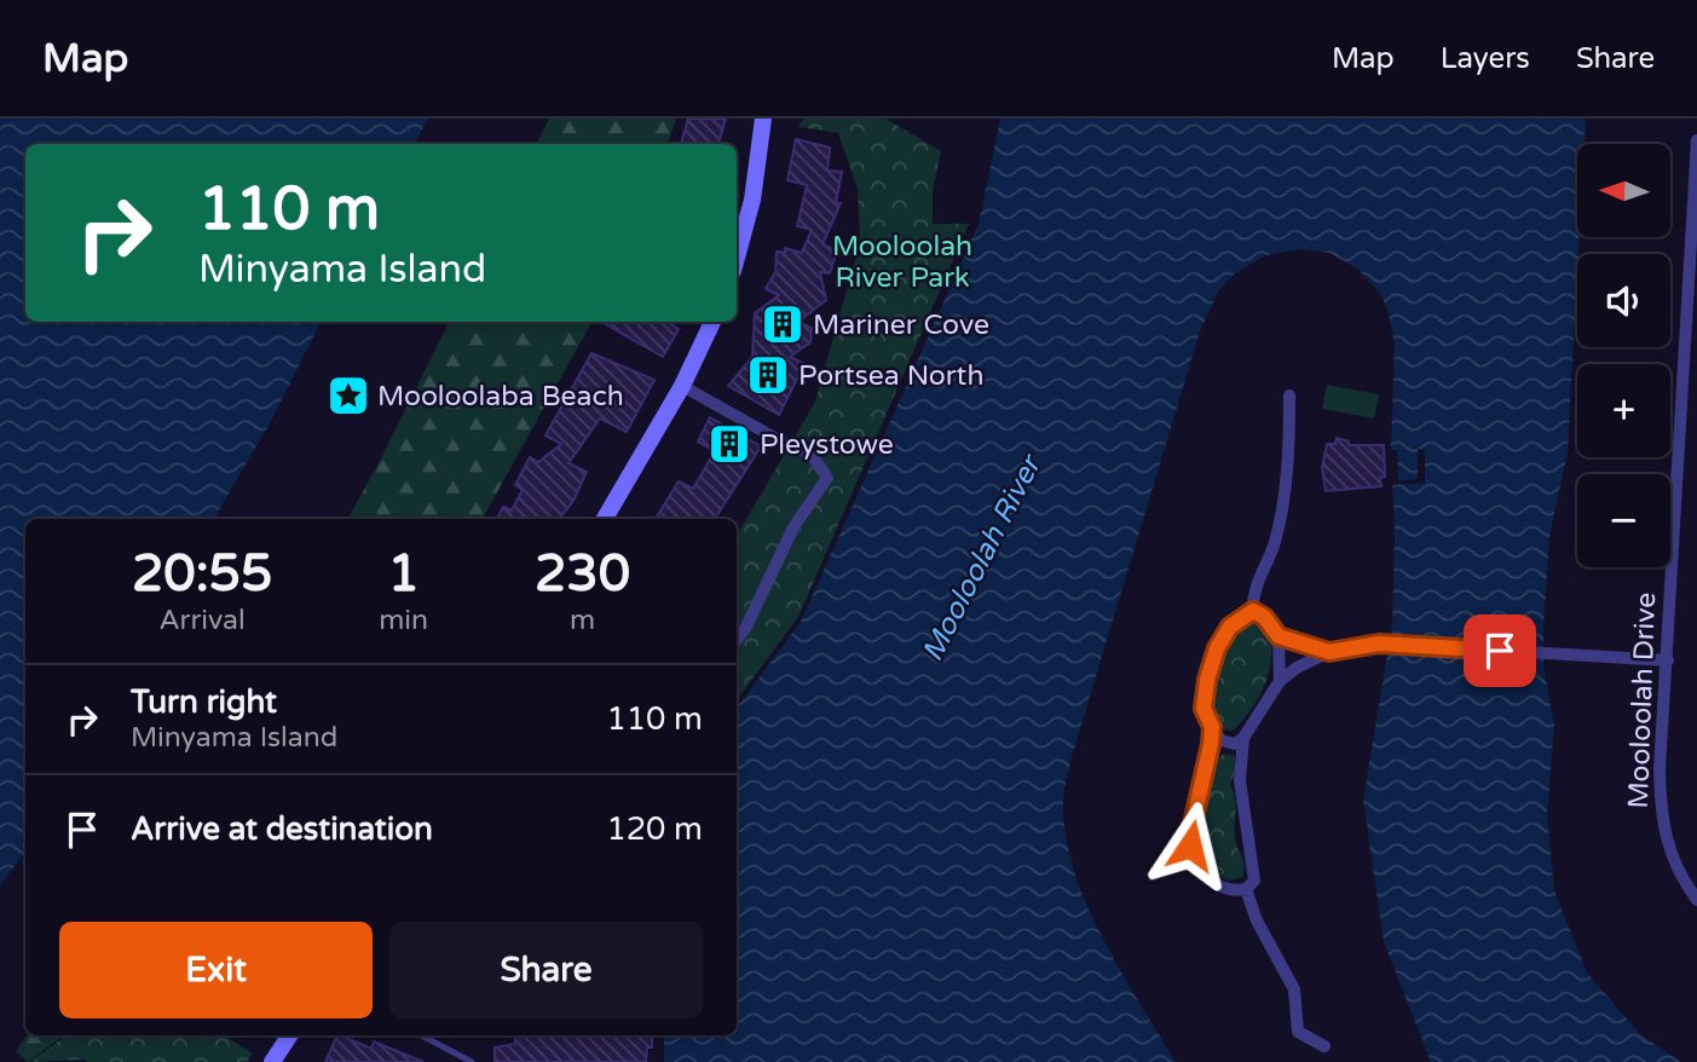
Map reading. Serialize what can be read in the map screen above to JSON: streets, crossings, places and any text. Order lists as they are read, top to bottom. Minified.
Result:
{"streets":{"street":["Mooloolah Drive"]},"water":["Mooloolah River"],"parks":["Mooloolah River Park"],"places":{"building":["Mariner Cove","Portsea North","Pleystowe"],"place":["Mooloolaba Beach"]},"north":"left","page":{"header":"Map","nav":["Map","Layers","Share"],"map_buttons":["+","−"],"turn":["110 m","Minyama Island"],"eta":["20:55","Arrival","1","min","230","m"],"list":[{"name":"Turn right","note":"Minyama Island","value":"110 m"},{"name":"Arrive at destination","value":"120 m"}],"buttons":["Exit","Share"]}}
